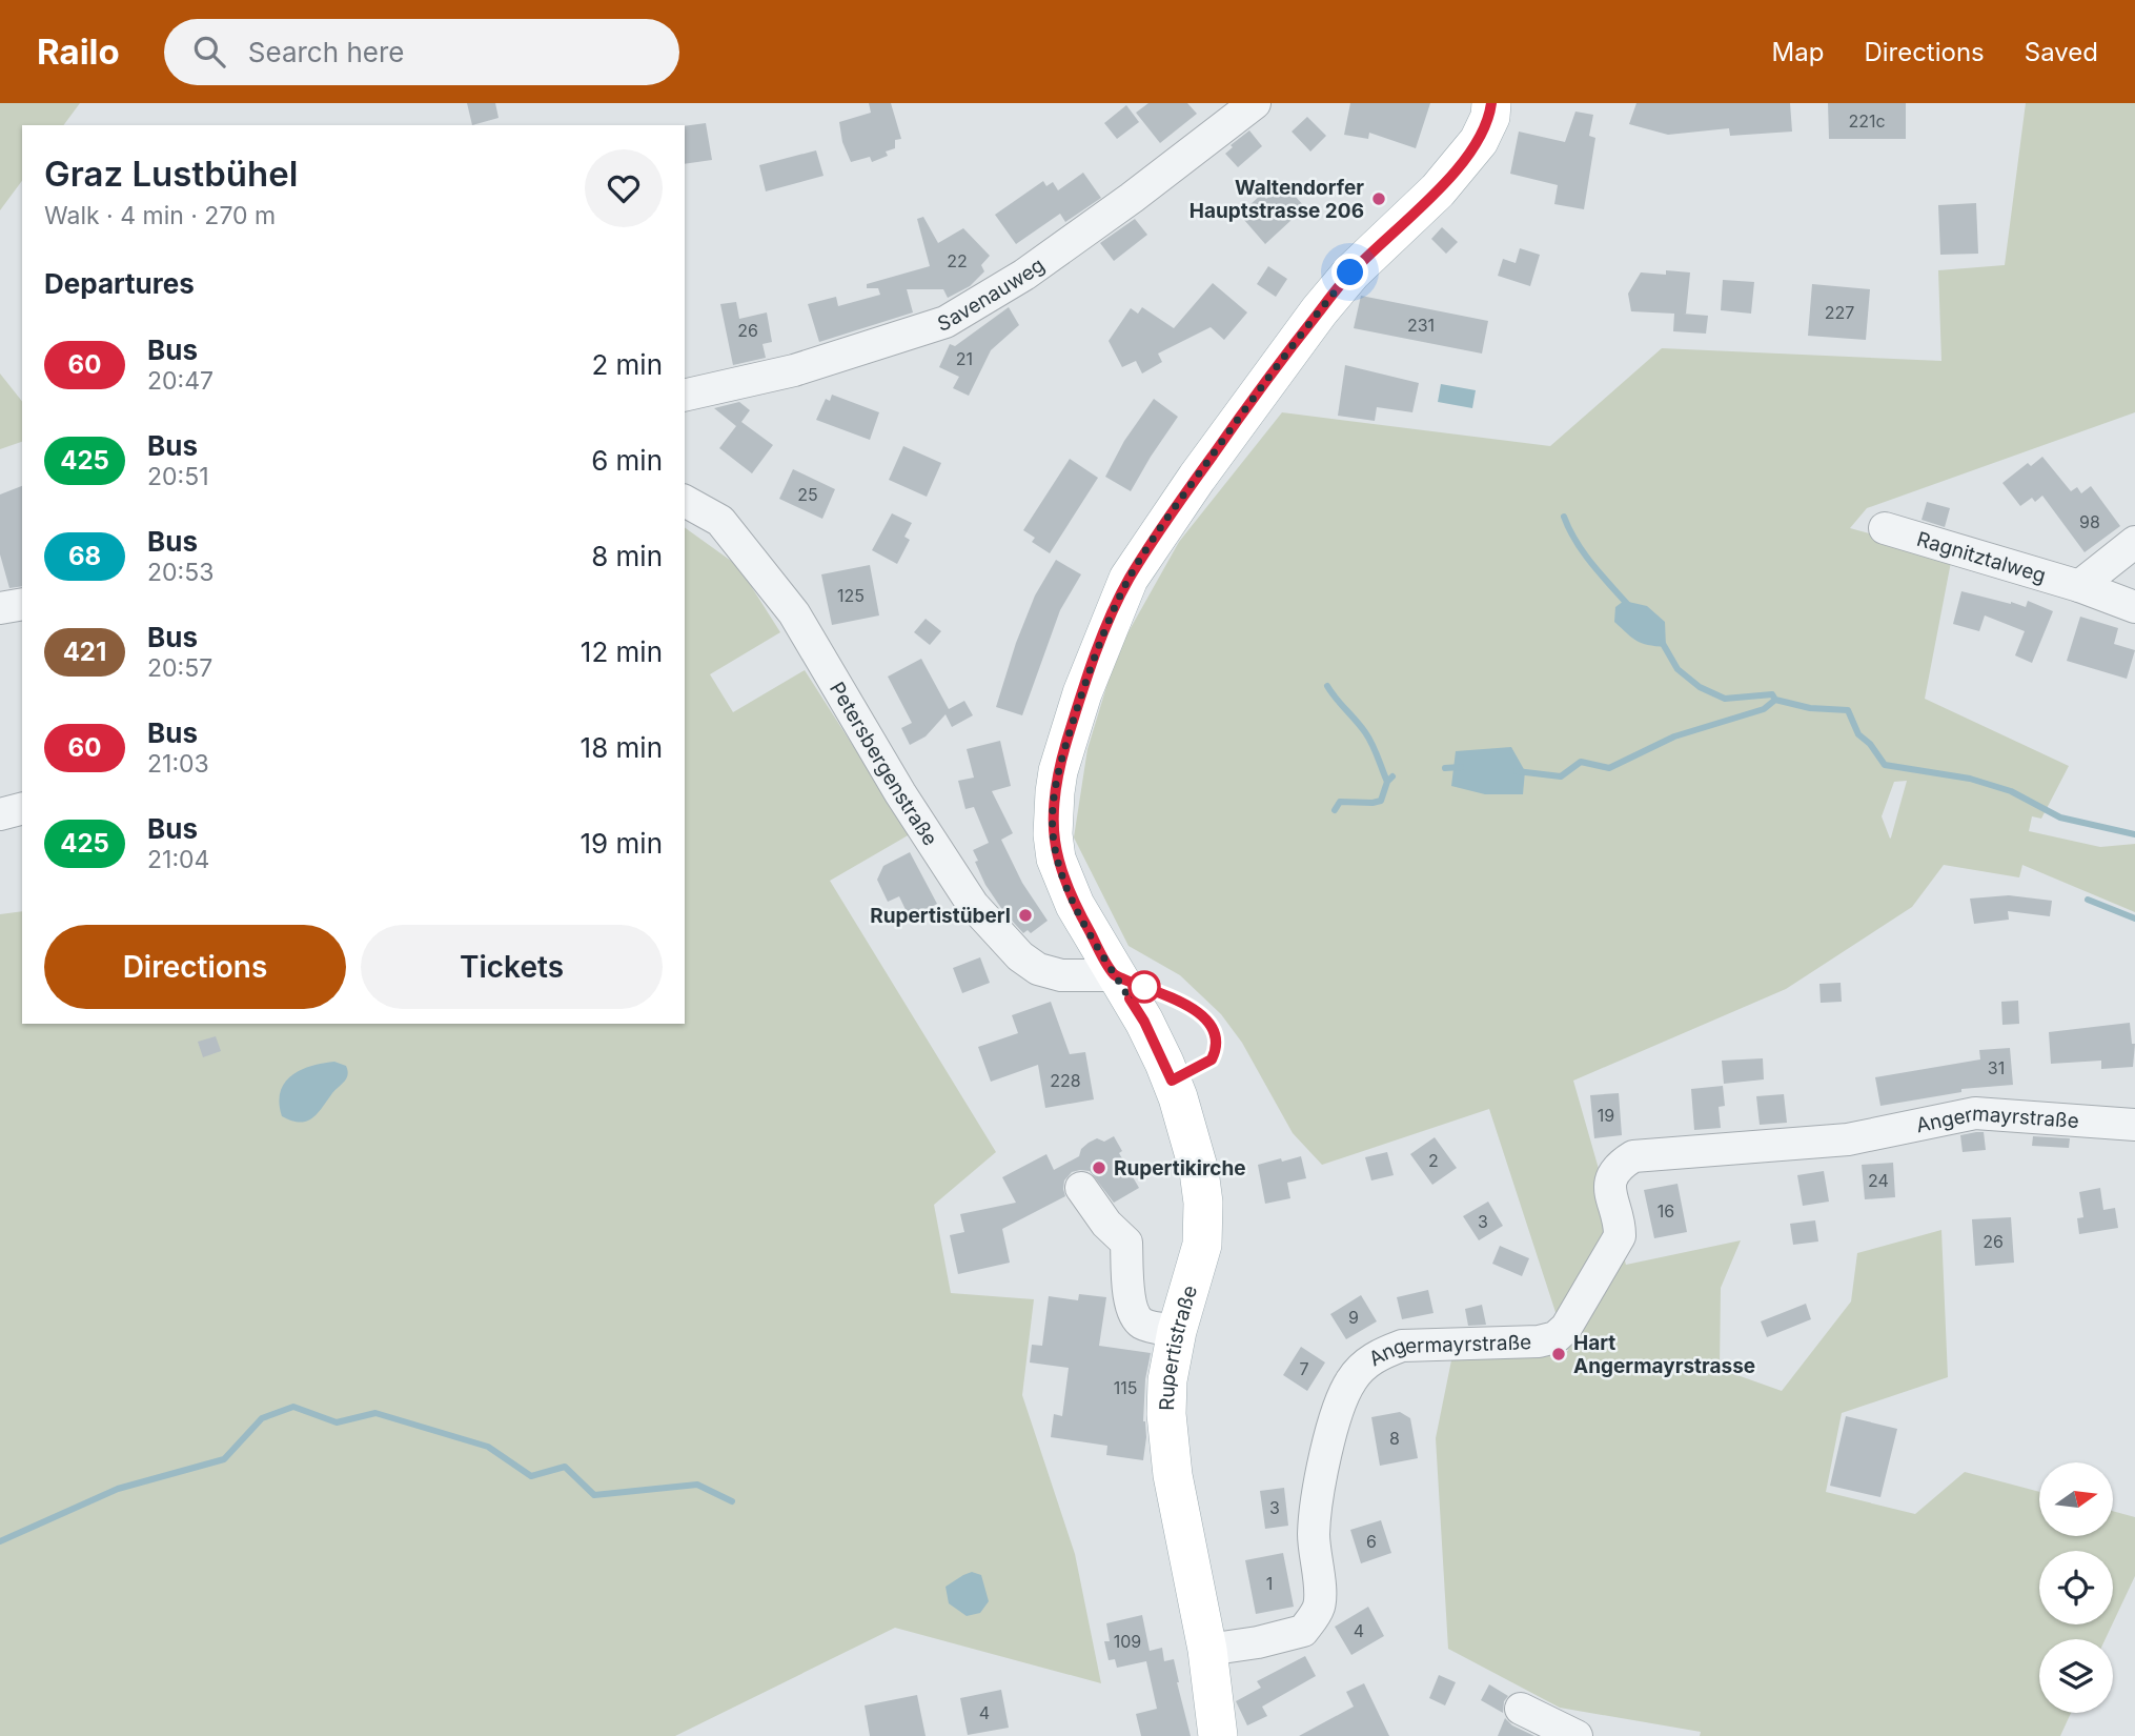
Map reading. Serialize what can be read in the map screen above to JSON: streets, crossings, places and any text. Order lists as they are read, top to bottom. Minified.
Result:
{"streets":{"main road":["Rupertistraße"],"street":["Savenauweg","Ragnitztalweg","Petersbergenstraße","Angermayrstraße"]},"crossings":[["Petersbergenstraße","Rupertistraße"],["Angermayrstraße","Rupertistraße"]],"places":["Waltendorfer Hauptstrasse 206","Rupertistüberl","Rupertikirche","Hart Angermayrstrasse"],"lines":["bus line 60"],"house_numbers":["221c","22","227","231","26","21","25","98","125","31","228","19","2","24","16","3","26","9","7","115","8","3","6","1","4","109","4"],"north":"right","page":{"header":"Railo","search":"Search here","nav":["Map","Directions","Saved"],"heading":[["Graz Lustbühel","Walk · 4 min · 270 m"],"Departures"],"list":[{"mark":"60","name":"Bus","note":"20:47","value":"2 min"},{"mark":"425","name":"Bus","note":"20:51","value":"6 min"},{"mark":"68","name":"Bus","note":"20:53","value":"8 min"},{"mark":"421","name":"Bus","note":"20:57","value":"12 min"},{"mark":"60","name":"Bus","note":"21:03","value":"18 min"},{"mark":"425","name":"Bus","note":"21:04","value":"19 min"}],"buttons":["Directions","Tickets"]}}
